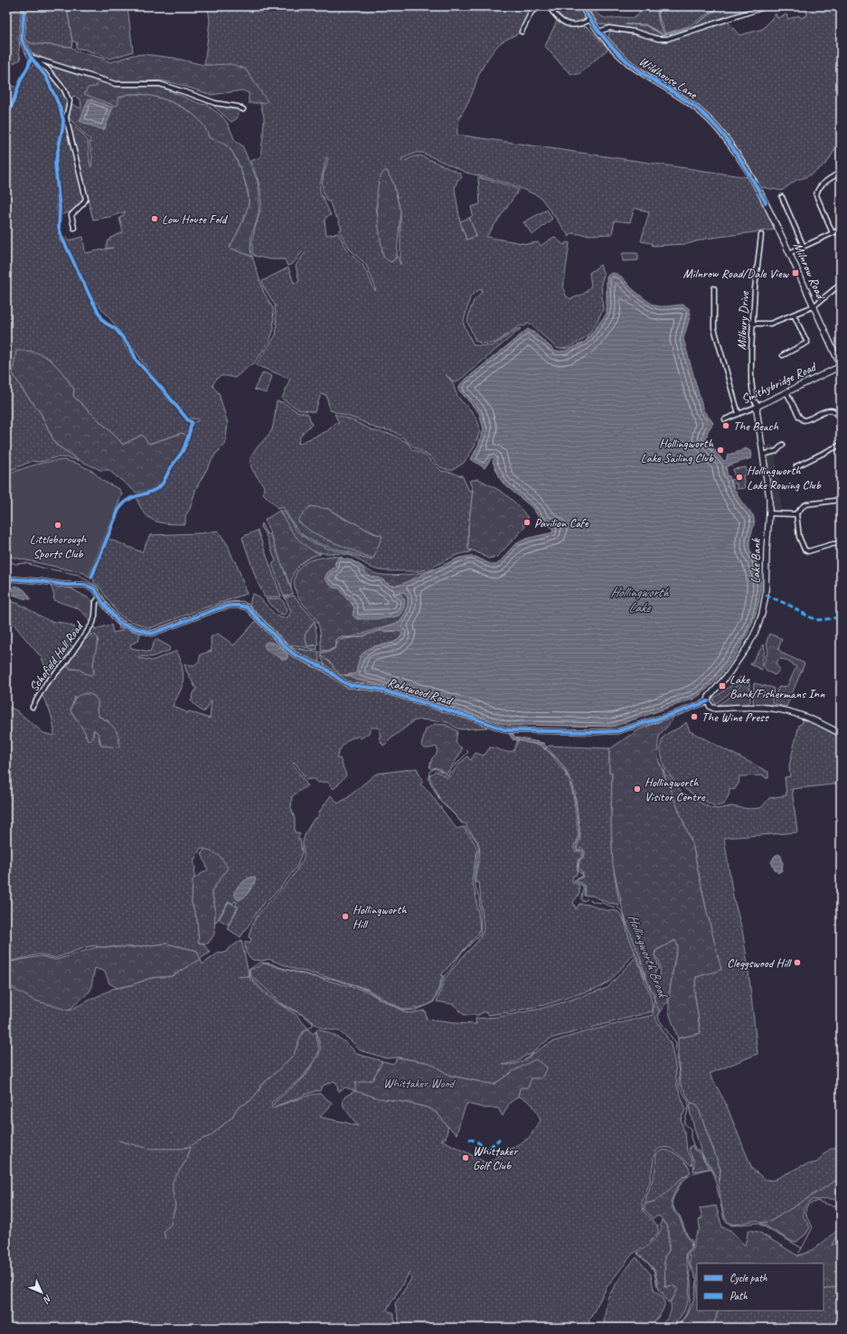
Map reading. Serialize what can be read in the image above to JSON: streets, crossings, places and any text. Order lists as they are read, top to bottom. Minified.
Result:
{"streets":{"main road":["Wildhouse Lane","Milnrow Road","Smithybridge Road","Lake Bank"],"street":["Milbury Drive","Schofield Hall Road","Rakewood Road"]},"crossings":[["Wildhouse Lane","Milnrow Road"],["Milnrow Road","Smithybridge Road"],["Milbury Drive","Smithybridge Road"],["Milbury Drive","Lake Bank"],["Smithybridge Road","Lake Bank"],["Lake Bank","Rakewood Road"],["Schofield Hall Road","Rakewood Road"]],"water":["Hollingworth Lake","Hollingworth Brook"],"parks":["Whittaker Wood"],"places":{"other":["Low House Fold","The Beach","Hollingworth Lake Sailing Club","Hollingworth Lake Rowing Club","Pavilion Cafe","Littleborough Sports Club","The Wine Press","Hollingworth Visitor Centre","Hollingworth Hill","Cleggswood Hill","Whittaker Golf Club"],"transit":["Milnrow Road/Dale View","Lake Bank/Fishermans Inn"]},"legend":["Cycle path","Path"],"north":"bottom right"}
